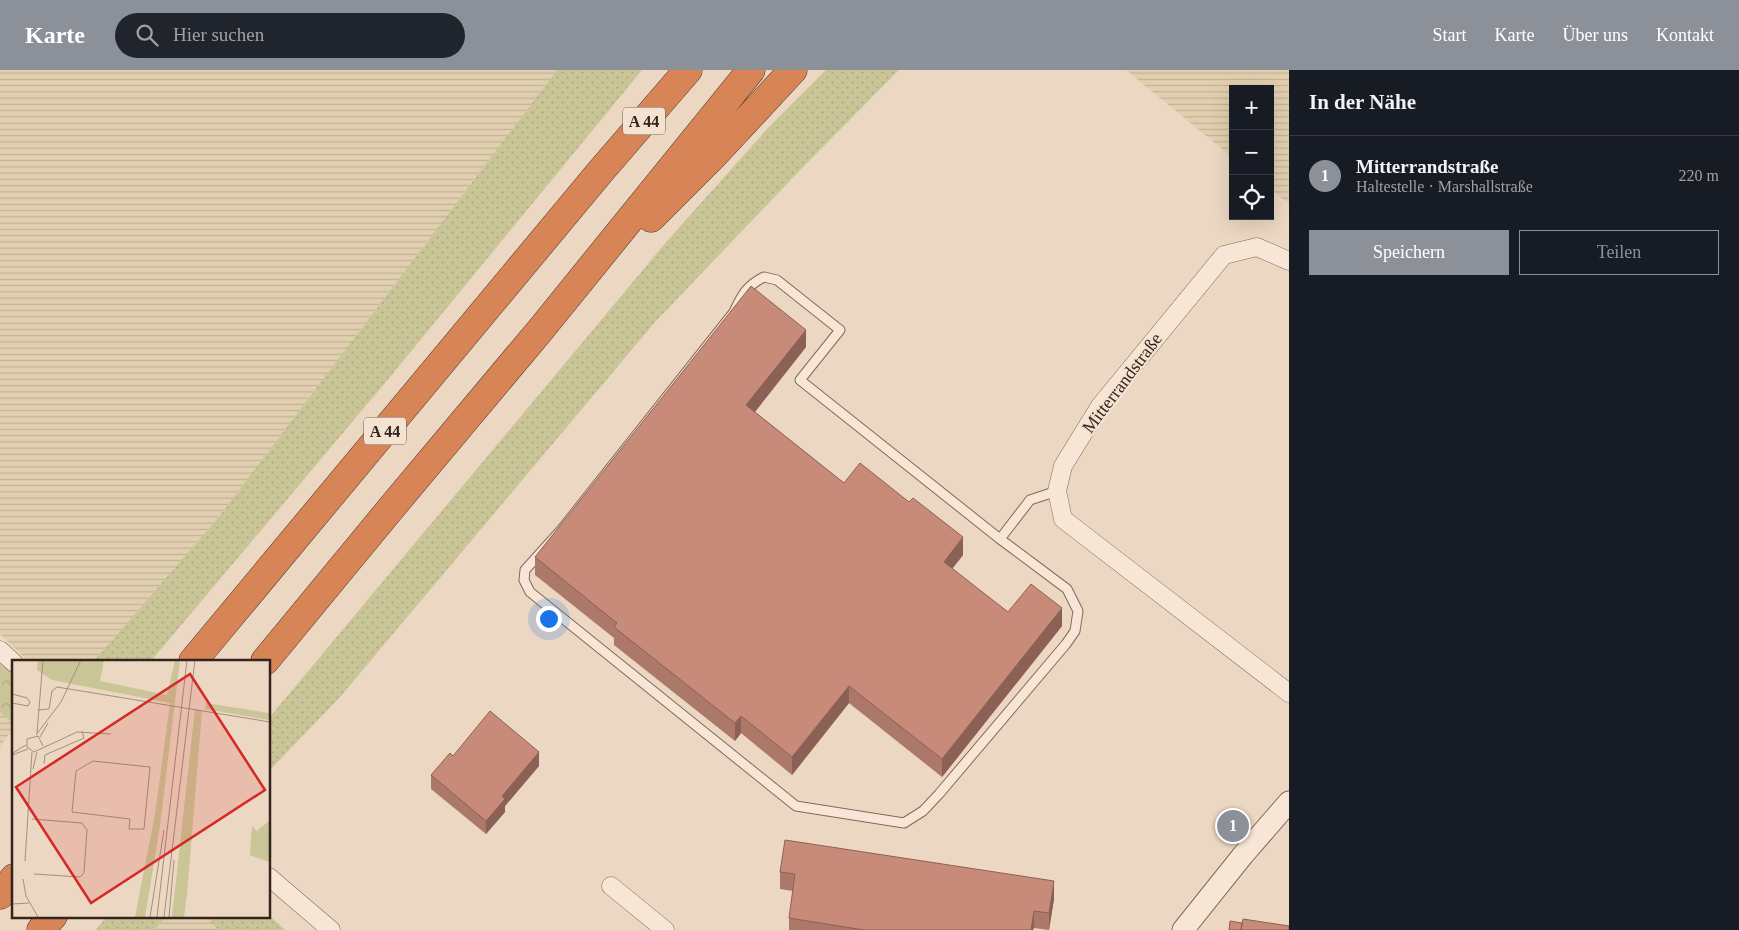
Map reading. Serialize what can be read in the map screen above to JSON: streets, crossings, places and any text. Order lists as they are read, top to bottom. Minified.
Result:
{"streets":{"highway":["A 44"],"street":["Mitterrandstraße"]},"page":{"header":"Karte","search":"Hier suchen","nav":["Start","Karte","Über uns","Kontakt"],"heading":"In der Nähe","map_buttons":["+","−"],"list":[{"mark":"1","name":"Mitterrandstraße","note":"Haltestelle · Marshallstraße","value":"220 m"}],"buttons":["Speichern","Teilen"],"pins":"1"}}
